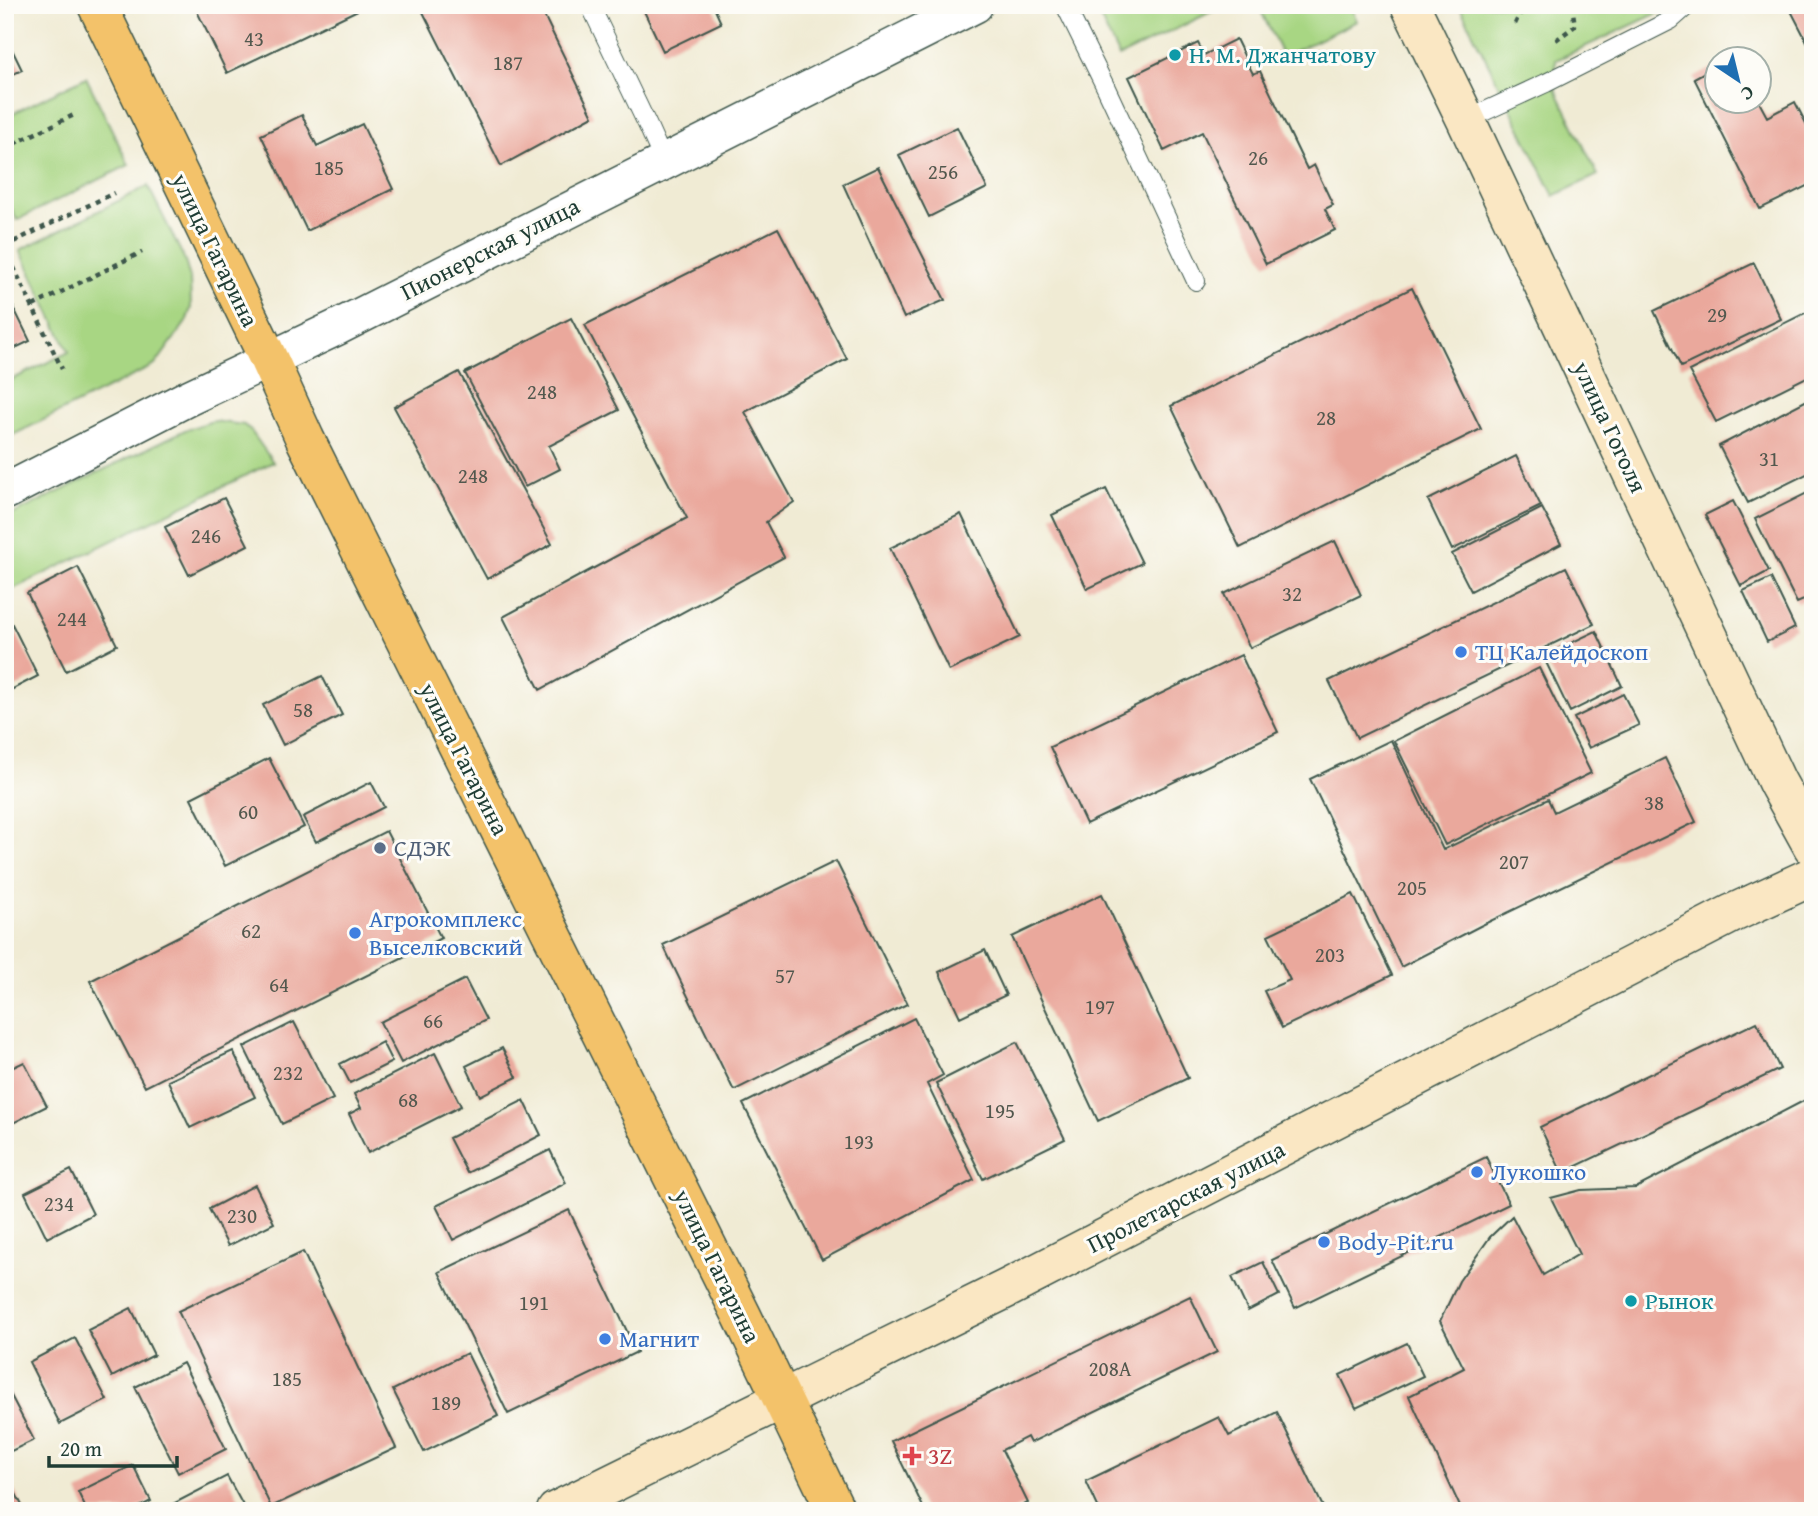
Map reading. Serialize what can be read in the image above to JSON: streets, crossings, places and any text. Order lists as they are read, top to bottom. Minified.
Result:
{"streets":{"main road":["улица Гагарина","улица Гоголя","Пролетарская улица"],"street":["Пионерская улица"]},"crossings":[["Пионерская улица","улица Гагарина"],["улица Гагарина","Пролетарская улица"]],"places":{"other":["Н. М. Джанчатову","ТЦ Калейдоскоп","СДЭК","Агрокомплекс Выселковский","Лукошко","Body-Pit.ru","Рынок","Магнит"],"health":["3Z"]},"house_numbers":["43","187","26","185","256","29","248","28","31","248","246","32","244","58","38","60","207","205","62","203","57","64","197","66","232","68","195","193","234","230","191","208А","185","189"],"scale_bar":"20 m","north":"bottom right"}
